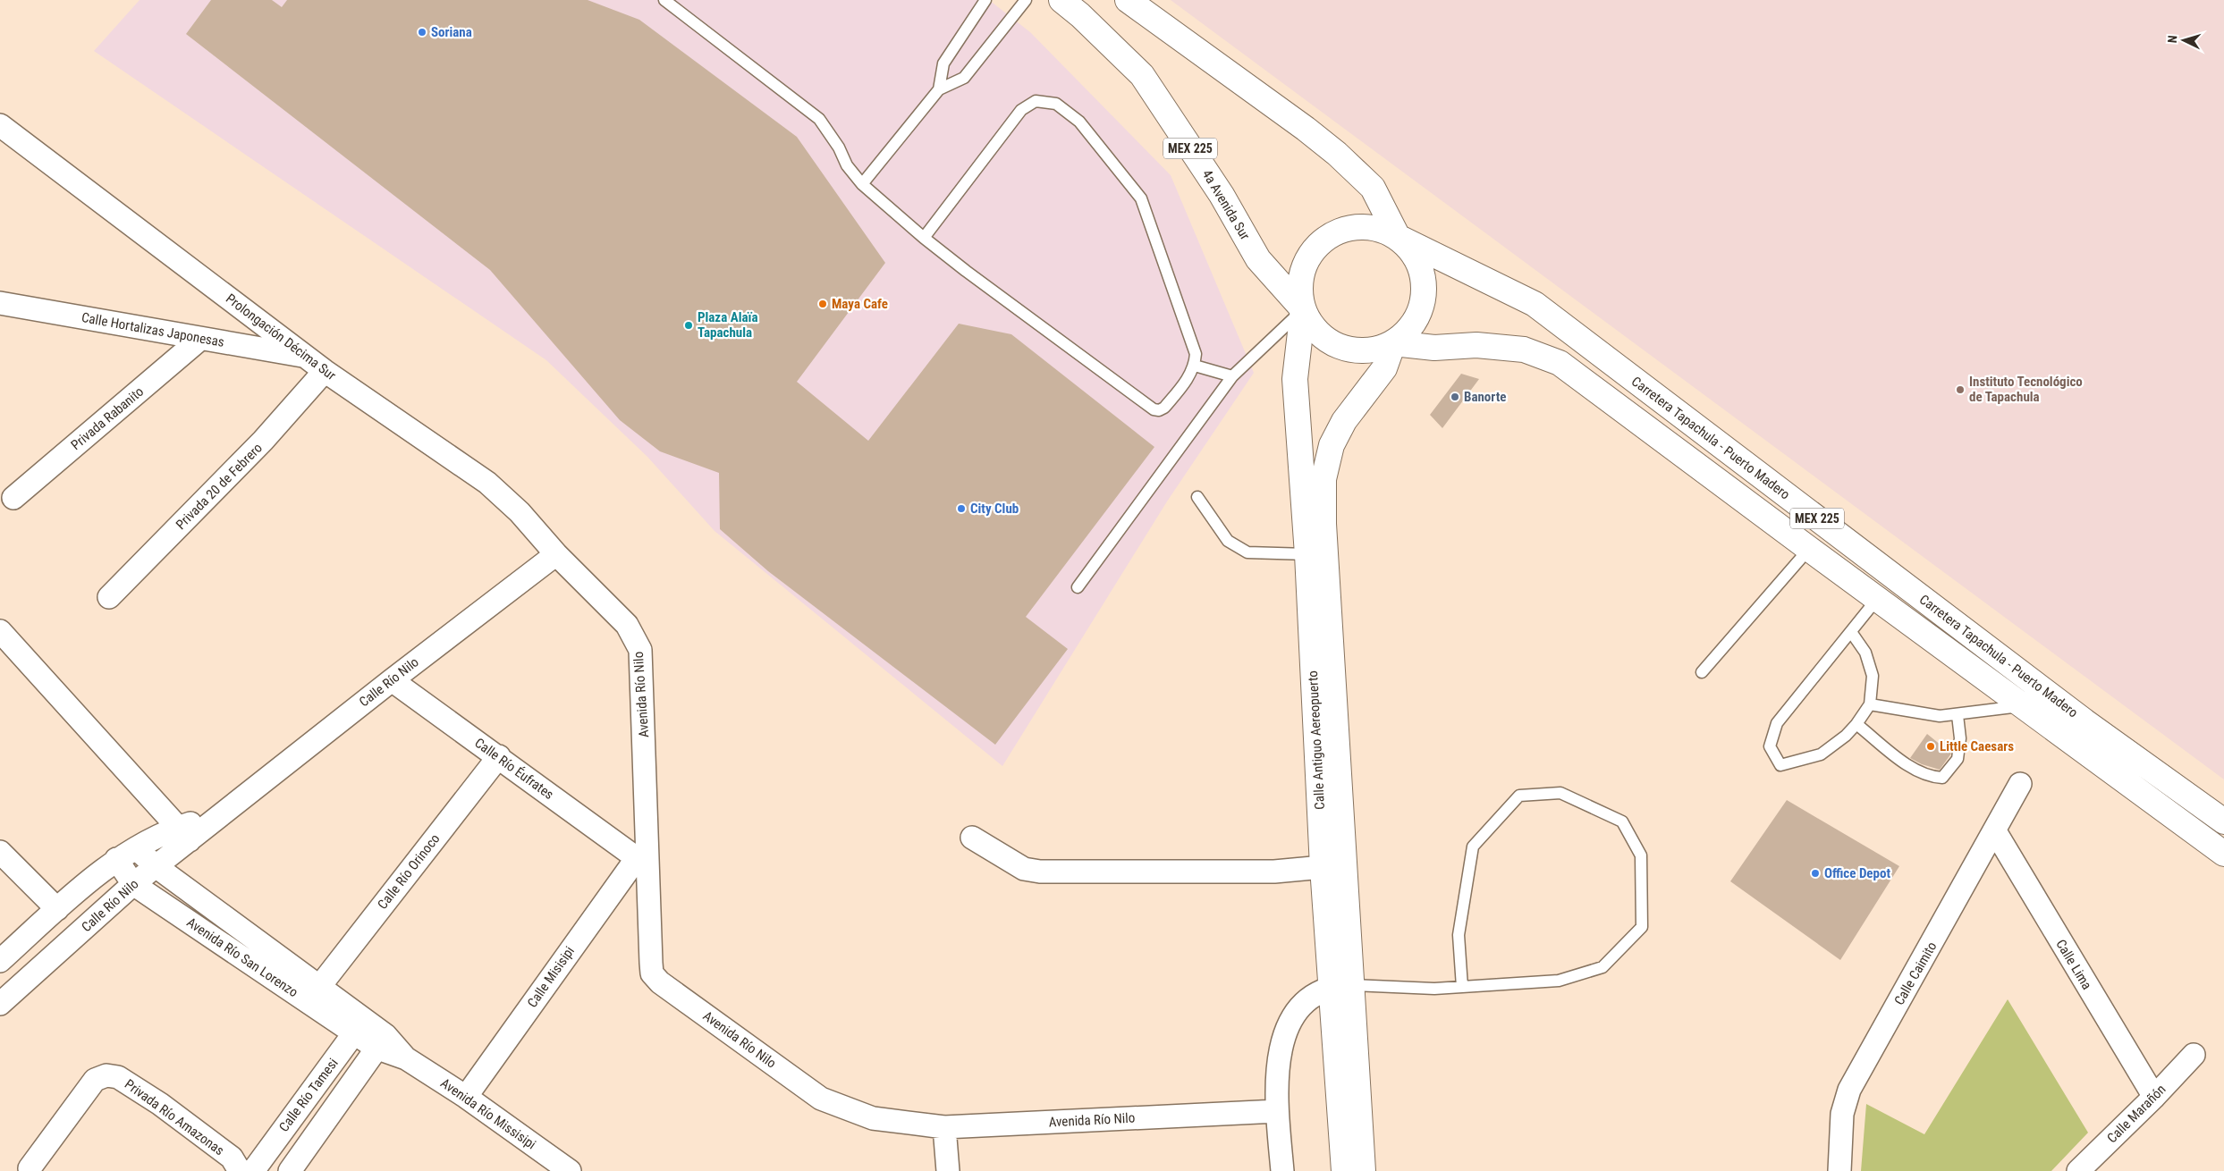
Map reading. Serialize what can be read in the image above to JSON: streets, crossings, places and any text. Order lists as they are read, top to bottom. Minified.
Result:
{"streets":{"main road":["MEX 225","4a Avenida Sur","Carretera Tapachula - Puerto Madero","Calle Antiguo Aereopuerto"],"street":["Calle Hortalizas Japonesas","Prolongación Décima Sur","Privada Rabanito","Privada 20 de Febrero","Calle Río Nilo","Avenida Río Nilo","Calle Río Éufrates","Calle Río Orinoco","Avenida Río San Lorenzo","Calle Lima","Calle Caimito","Calle Misisipi","Calle Río Tamesi","Avenida Río Missisipi","Calle Marañón","Privada Río Amazonas"]},"crossings":[["4a Avenida Sur","Carretera Tapachula - Puerto Madero"],["4a Avenida Sur","Calle Antiguo Aereopuerto"],["Calle Hortalizas Japonesas","Prolongación Décima Sur"],["Calle Hortalizas Japonesas","Privada Rabanito"],["Prolongación Décima Sur","Privada 20 de Febrero"],["Prolongación Décima Sur","Calle Río Nilo"],["Prolongación Décima Sur","Avenida Río Nilo"],["Carretera Tapachula - Puerto Madero","Calle Antiguo Aereopuerto"],["Calle Río Nilo","Avenida Río Nilo"],["Calle Río Nilo","Calle Río Éufrates"],["Calle Río Nilo","Avenida Río San Lorenzo"],["Avenida Río Nilo","Calle Río Éufrates"],["Avenida Río Nilo","Calle Misisipi"],["Calle Río Éufrates","Calle Río Orinoco"],["Calle Río Éufrates","Calle Misisipi"],["Calle Río Orinoco","Avenida Río San Lorenzo"],["Avenida Río San Lorenzo","Calle Río Tamesi"],["Avenida Río San Lorenzo","Avenida Río Missisipi"],["Calle Lima","Calle Caimito"],["Calle Lima","Calle Marañón"],["Calle Misisipi","Avenida Río Missisipi"],["Calle Río Tamesi","Avenida Río Missisipi"],["Calle Río Tamesi","Privada Río Amazonas"]],"places":["Soriana","Maya Cafe","Plaza Alaïa Tapachula","Instituto Tecnológico de Tapachula","Banorte","City Club","Little Caesars","Office Depot"],"north":"left"}
